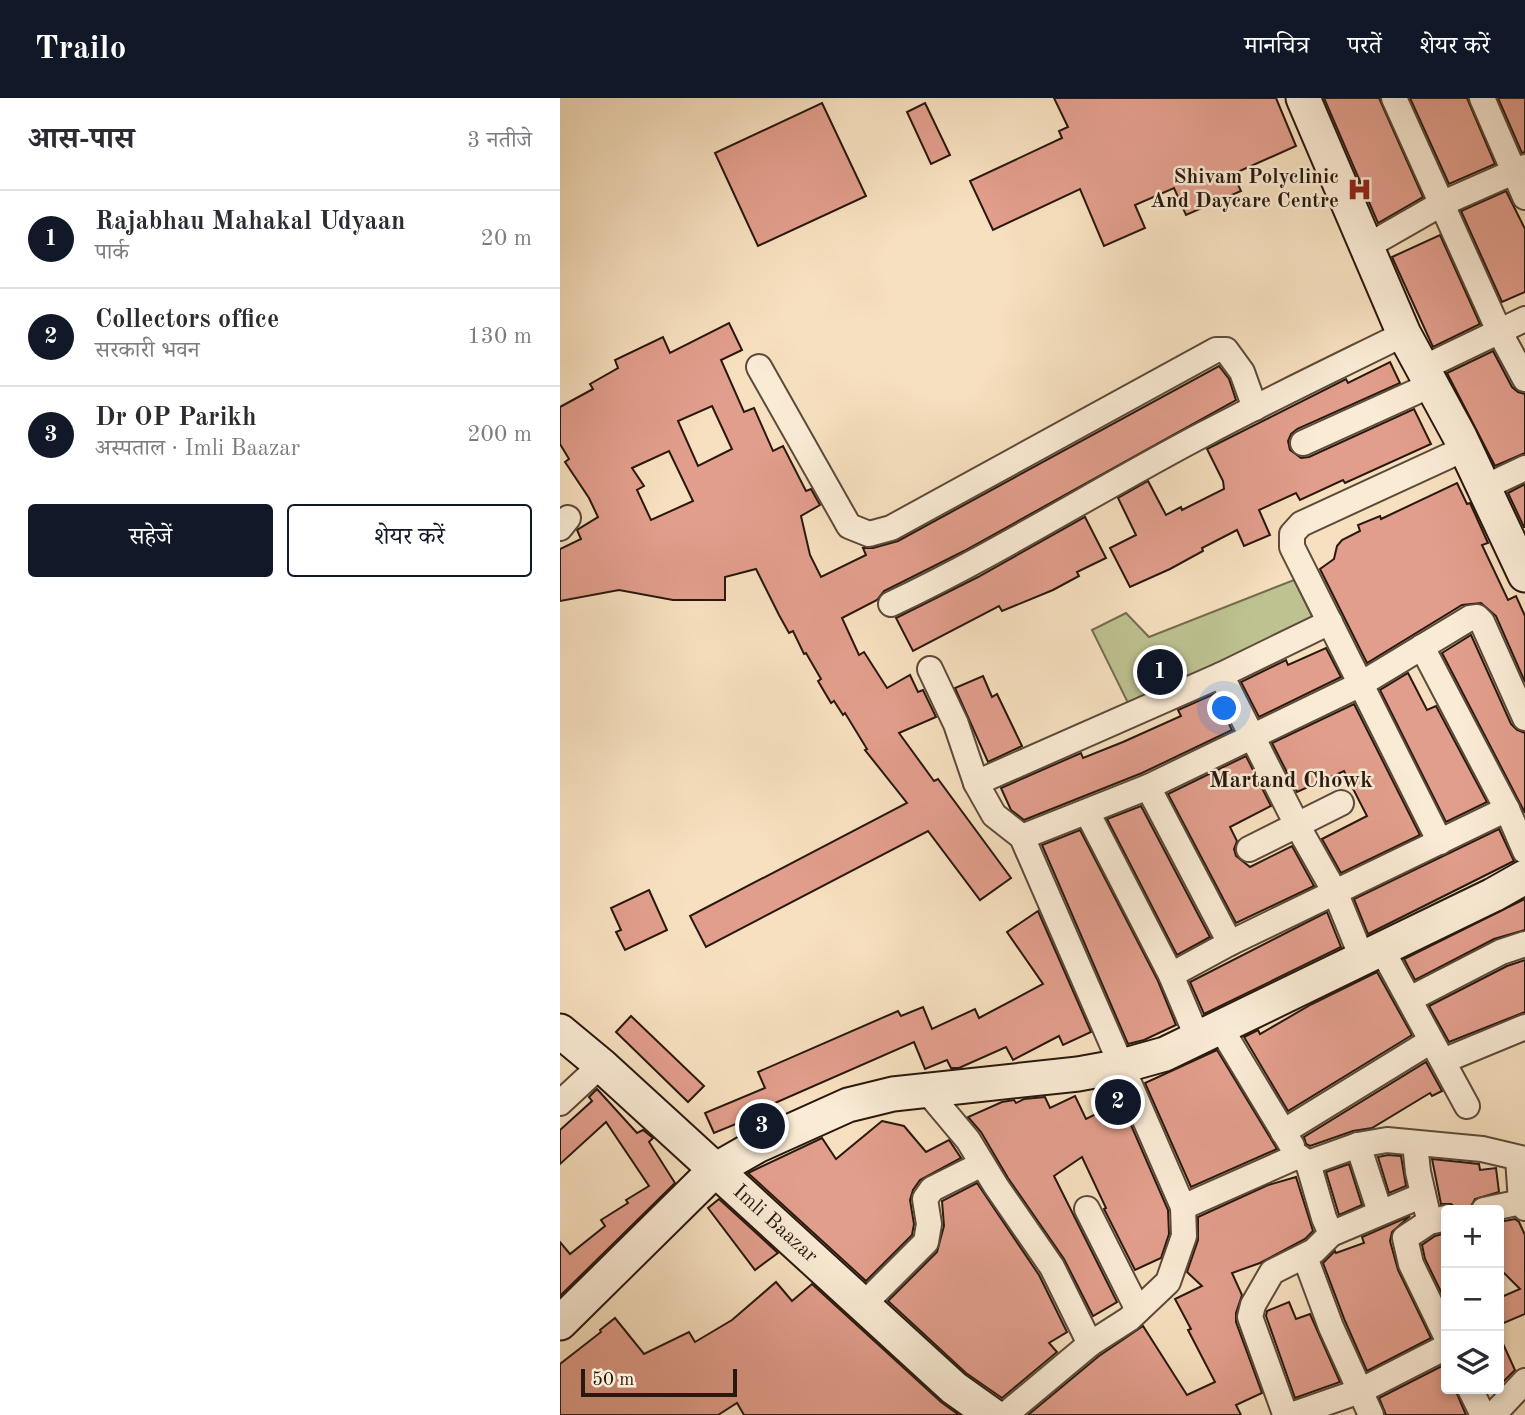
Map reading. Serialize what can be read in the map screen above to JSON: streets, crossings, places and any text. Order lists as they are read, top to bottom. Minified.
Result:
{"streets":{"main road":["Imli Baazar"]},"districts":["Martand Chowk"],"places":{"hospital":["Shivam Polyclinic And Daycare Centre"]},"scale_bar":"50 m","page":{"header":"Trailo","nav":["मानचित्र","परतें","शेयर करें"],"heading":["आस-पास","3 नतीजे"],"list":[{"mark":"1","name":"Rajabhau Mahakal Udyaan","note":"पार्क","value":"20 m"},{"mark":"2","name":"Collectors office","note":"सरकारी भवन","value":"130 m"},{"mark":"3","name":"Dr OP Parikh","note":"अस्पताल · Imli Baazar","value":"200 m"}],"buttons":["सहेजें","शेयर करें"],"pins":["1","2","3"],"map_buttons":["+","−"],"scale":"50 m"}}
